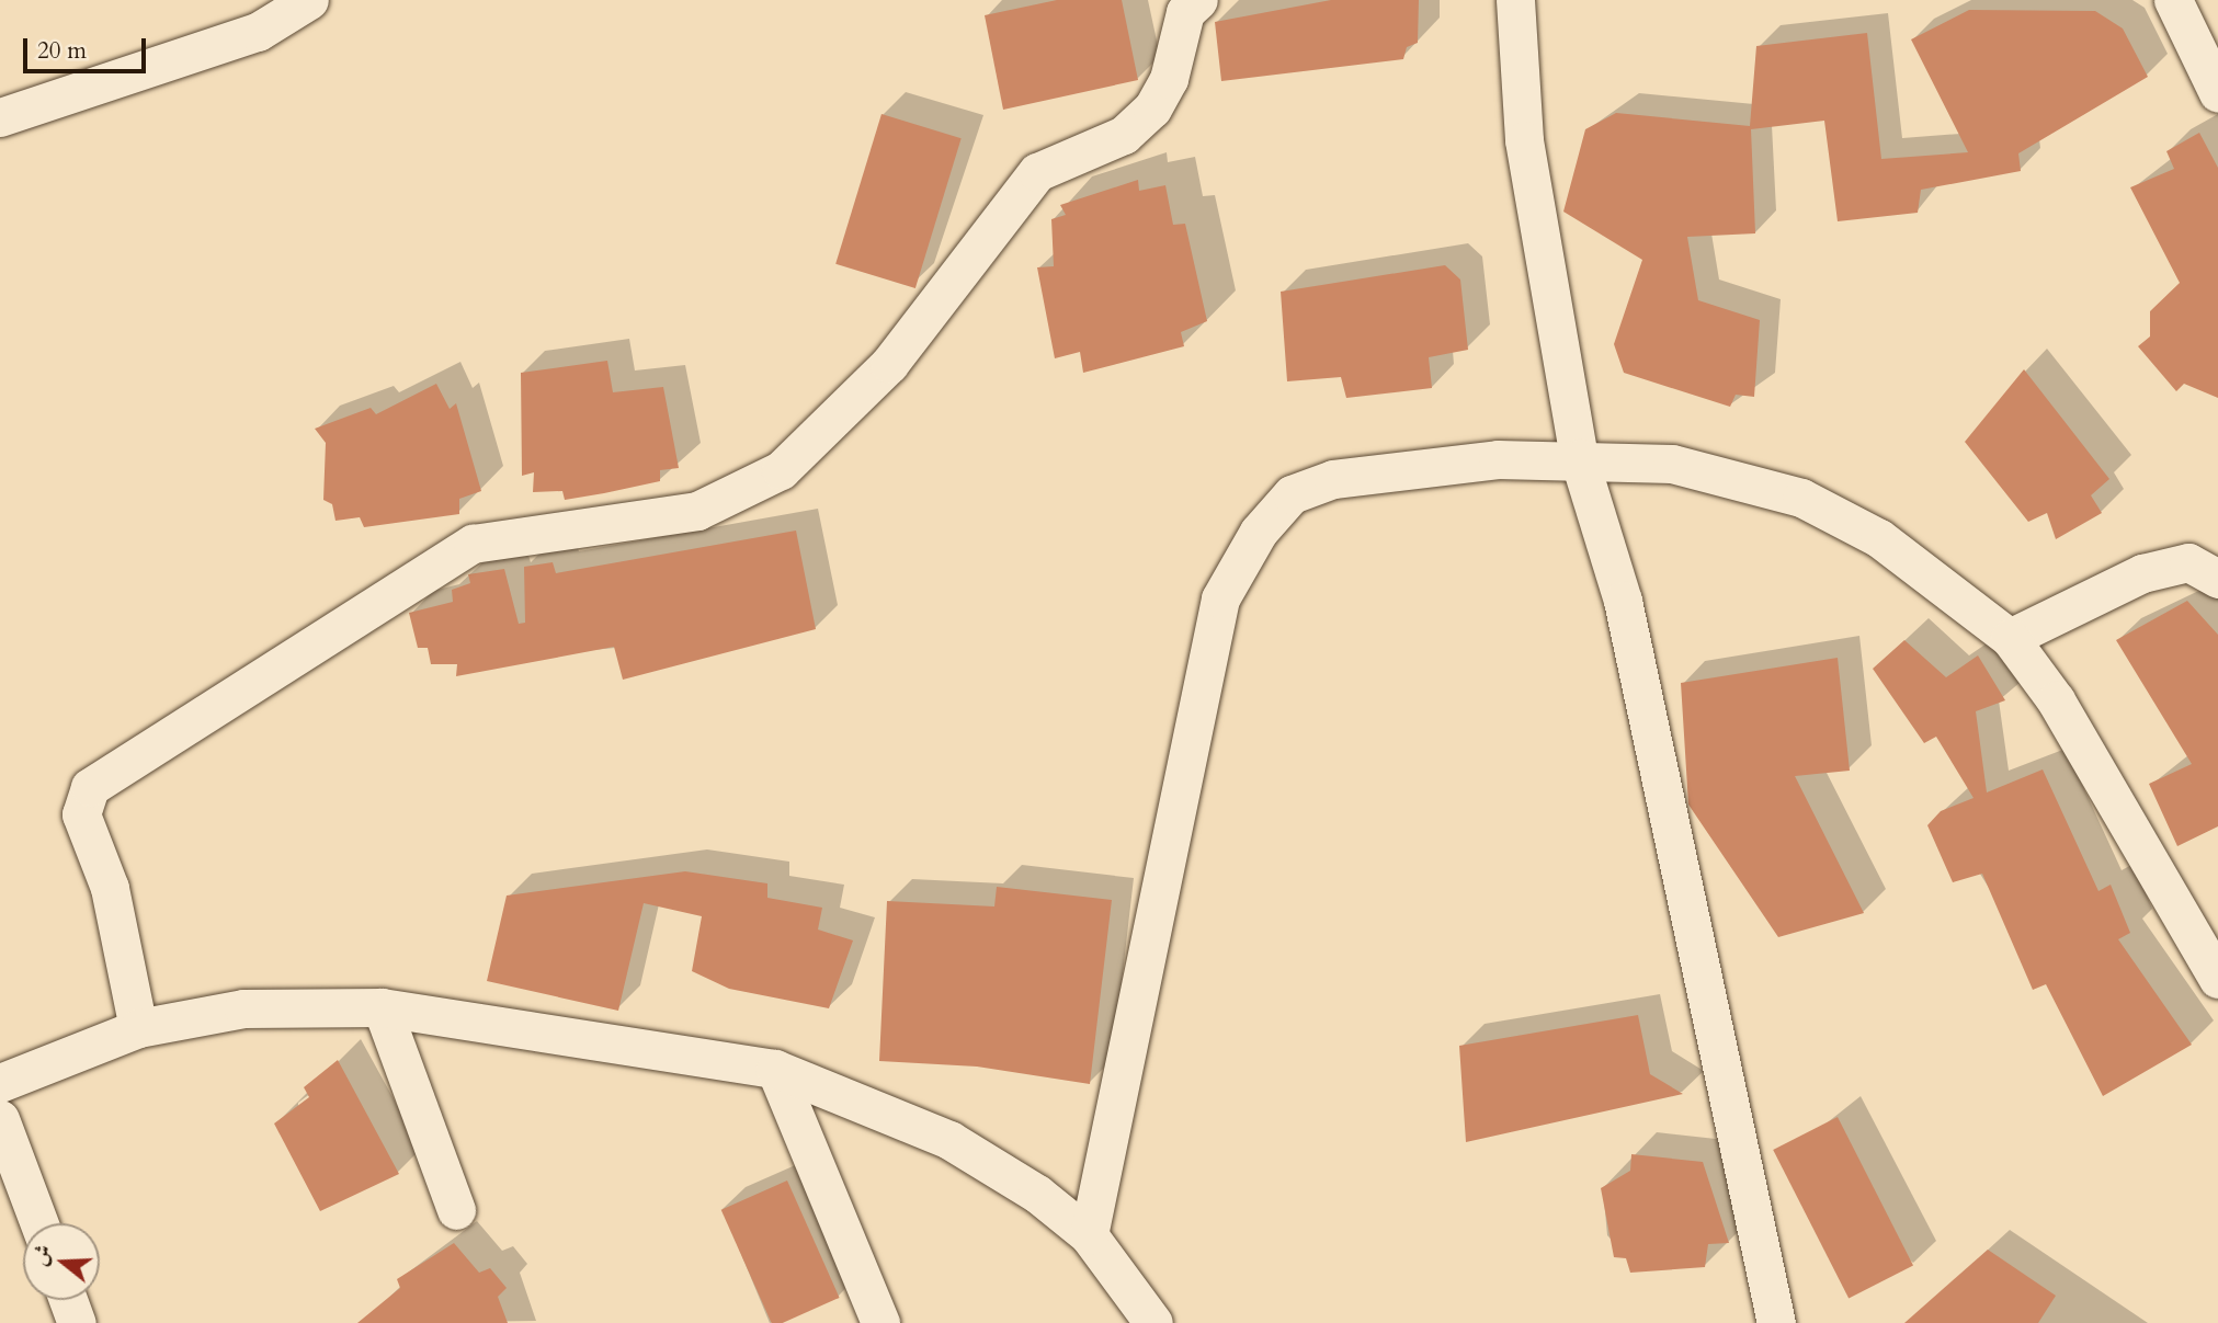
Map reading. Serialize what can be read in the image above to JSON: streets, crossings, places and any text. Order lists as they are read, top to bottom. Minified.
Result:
{"scale_bar":"20 m","north":"left"}
